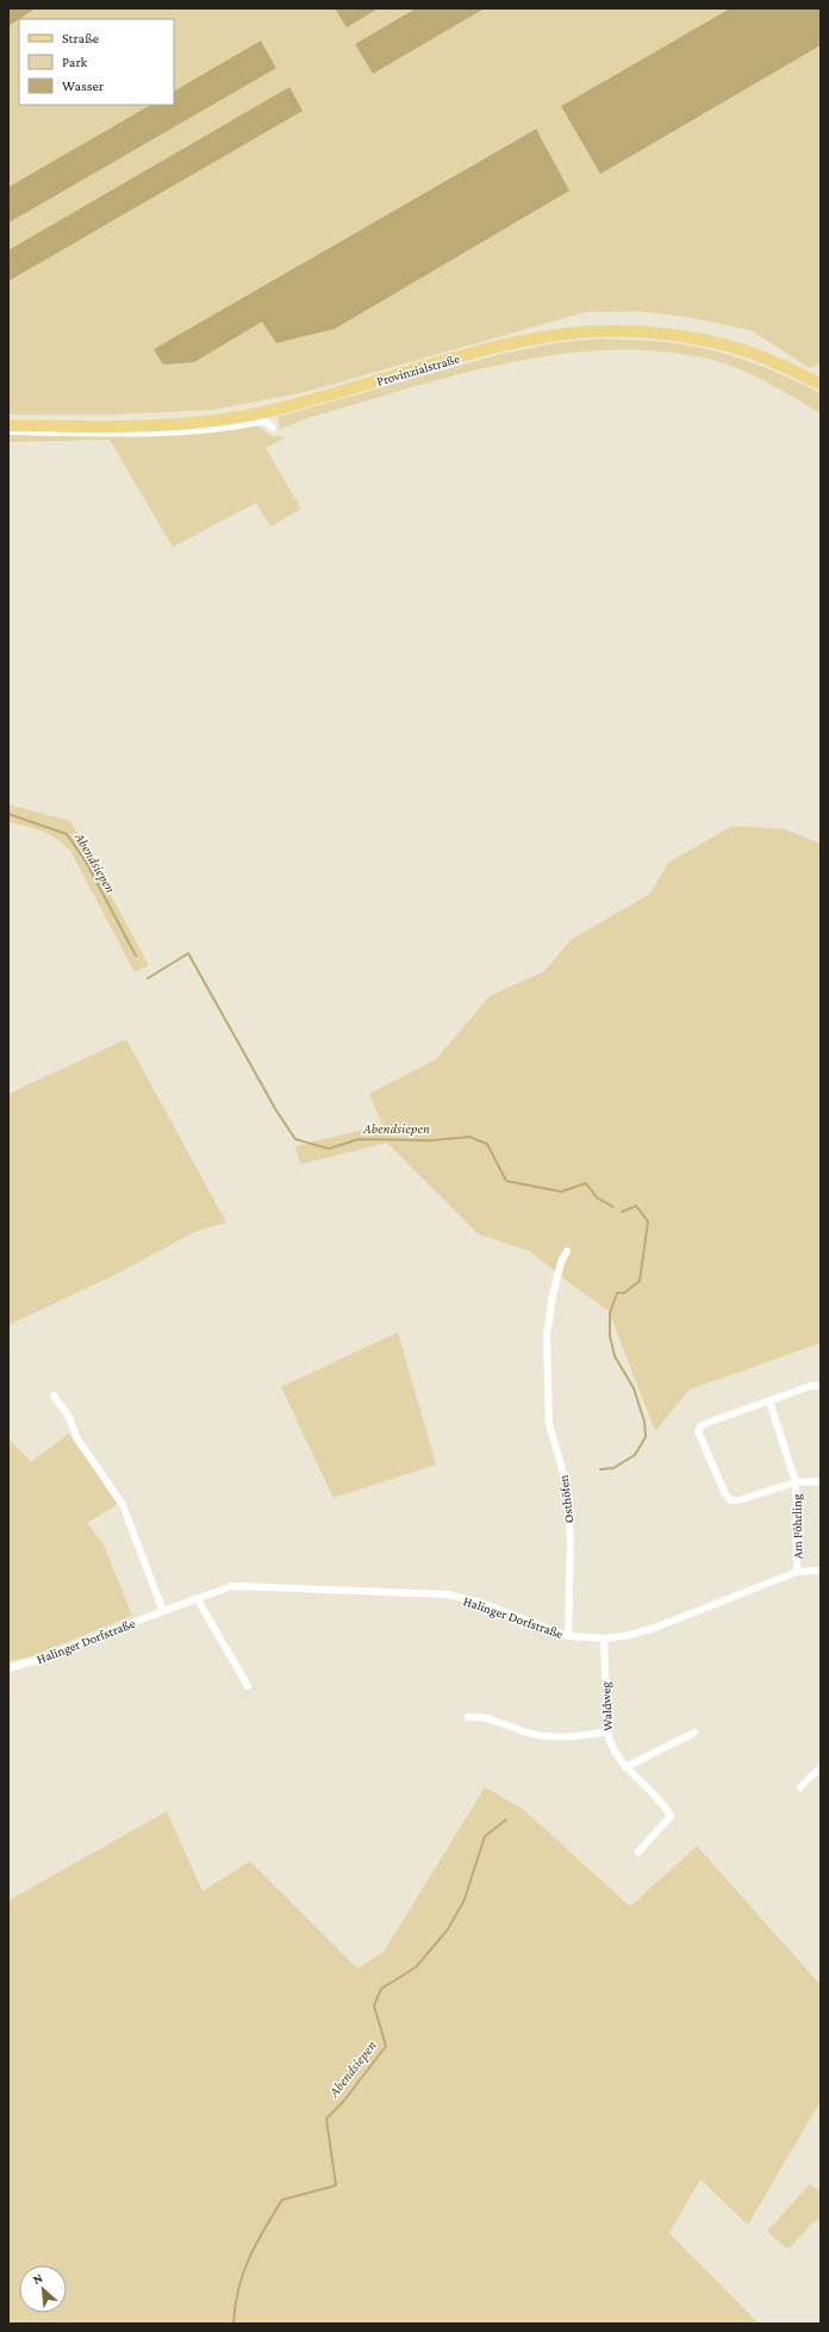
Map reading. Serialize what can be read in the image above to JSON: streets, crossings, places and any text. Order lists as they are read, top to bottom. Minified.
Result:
{"streets":{"main road":["Provinzialstraße"],"street":["Osthöfen","Am Föhrling","Halinger Dorfstraße","Waldweg"]},"crossings":[["Osthöfen","Halinger Dorfstraße"],["Am Föhrling","Halinger Dorfstraße"],["Halinger Dorfstraße","Waldweg"]],"water":["Abendsiepen"],"legend":["Straße","Park","Wasser"],"north":"top left"}
